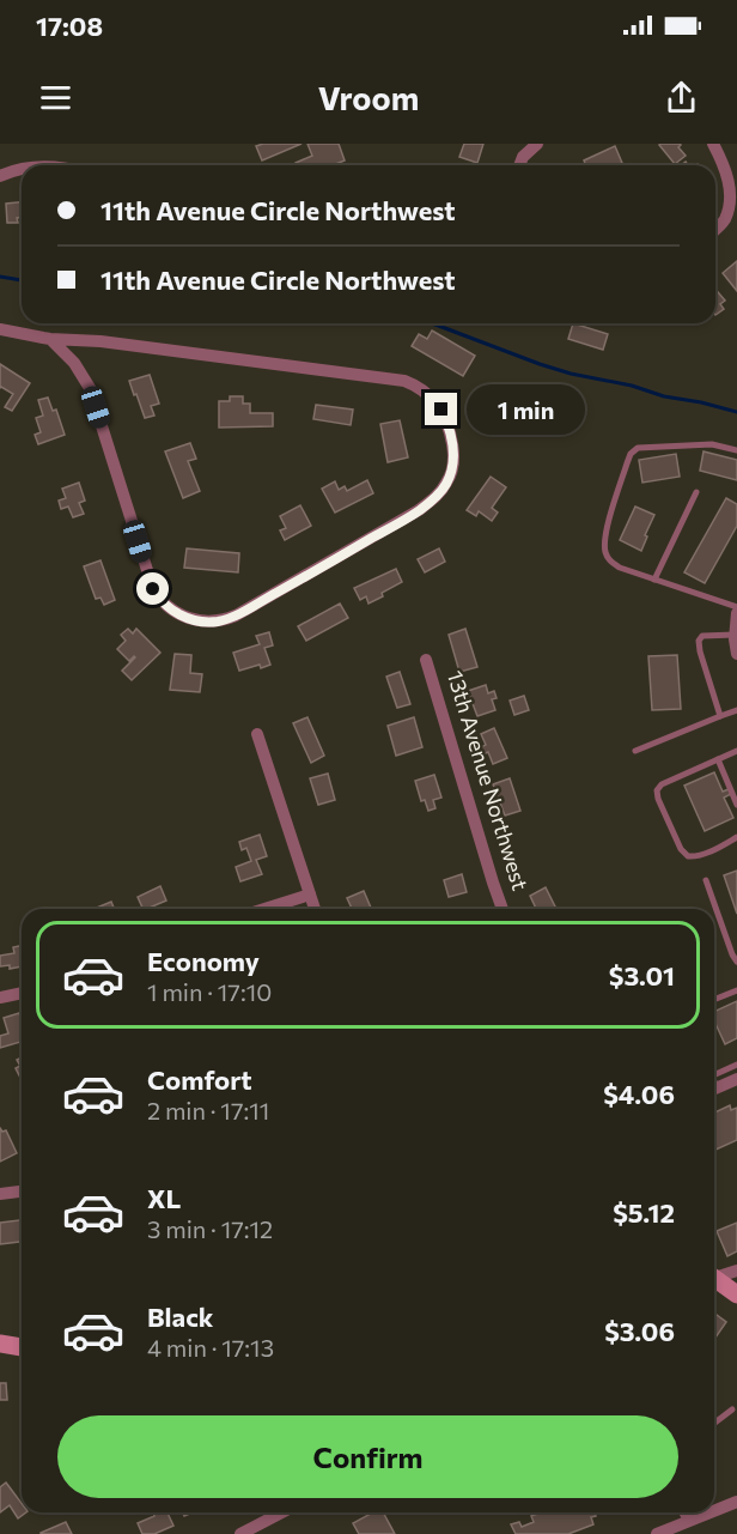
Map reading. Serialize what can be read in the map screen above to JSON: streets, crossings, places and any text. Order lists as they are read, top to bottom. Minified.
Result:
{"streets":{"street":["13th Avenue Northwest"]},"page":{"status":"17:08","header":"Vroom","banner":["11th Avenue Circle Northwest","11th Avenue Circle Northwest"],"bubble":"1 min","list":[{"name":"Economy","note":"1 min · 17:10","value":"$3.01"},{"name":"Comfort","note":"2 min · 17:11","value":"$4.06"},{"name":"XL","note":"3 min · 17:12","value":"$5.12"},{"name":"Black","note":"4 min · 17:13","value":"$3.06"}],"buttons":"Confirm"}}
